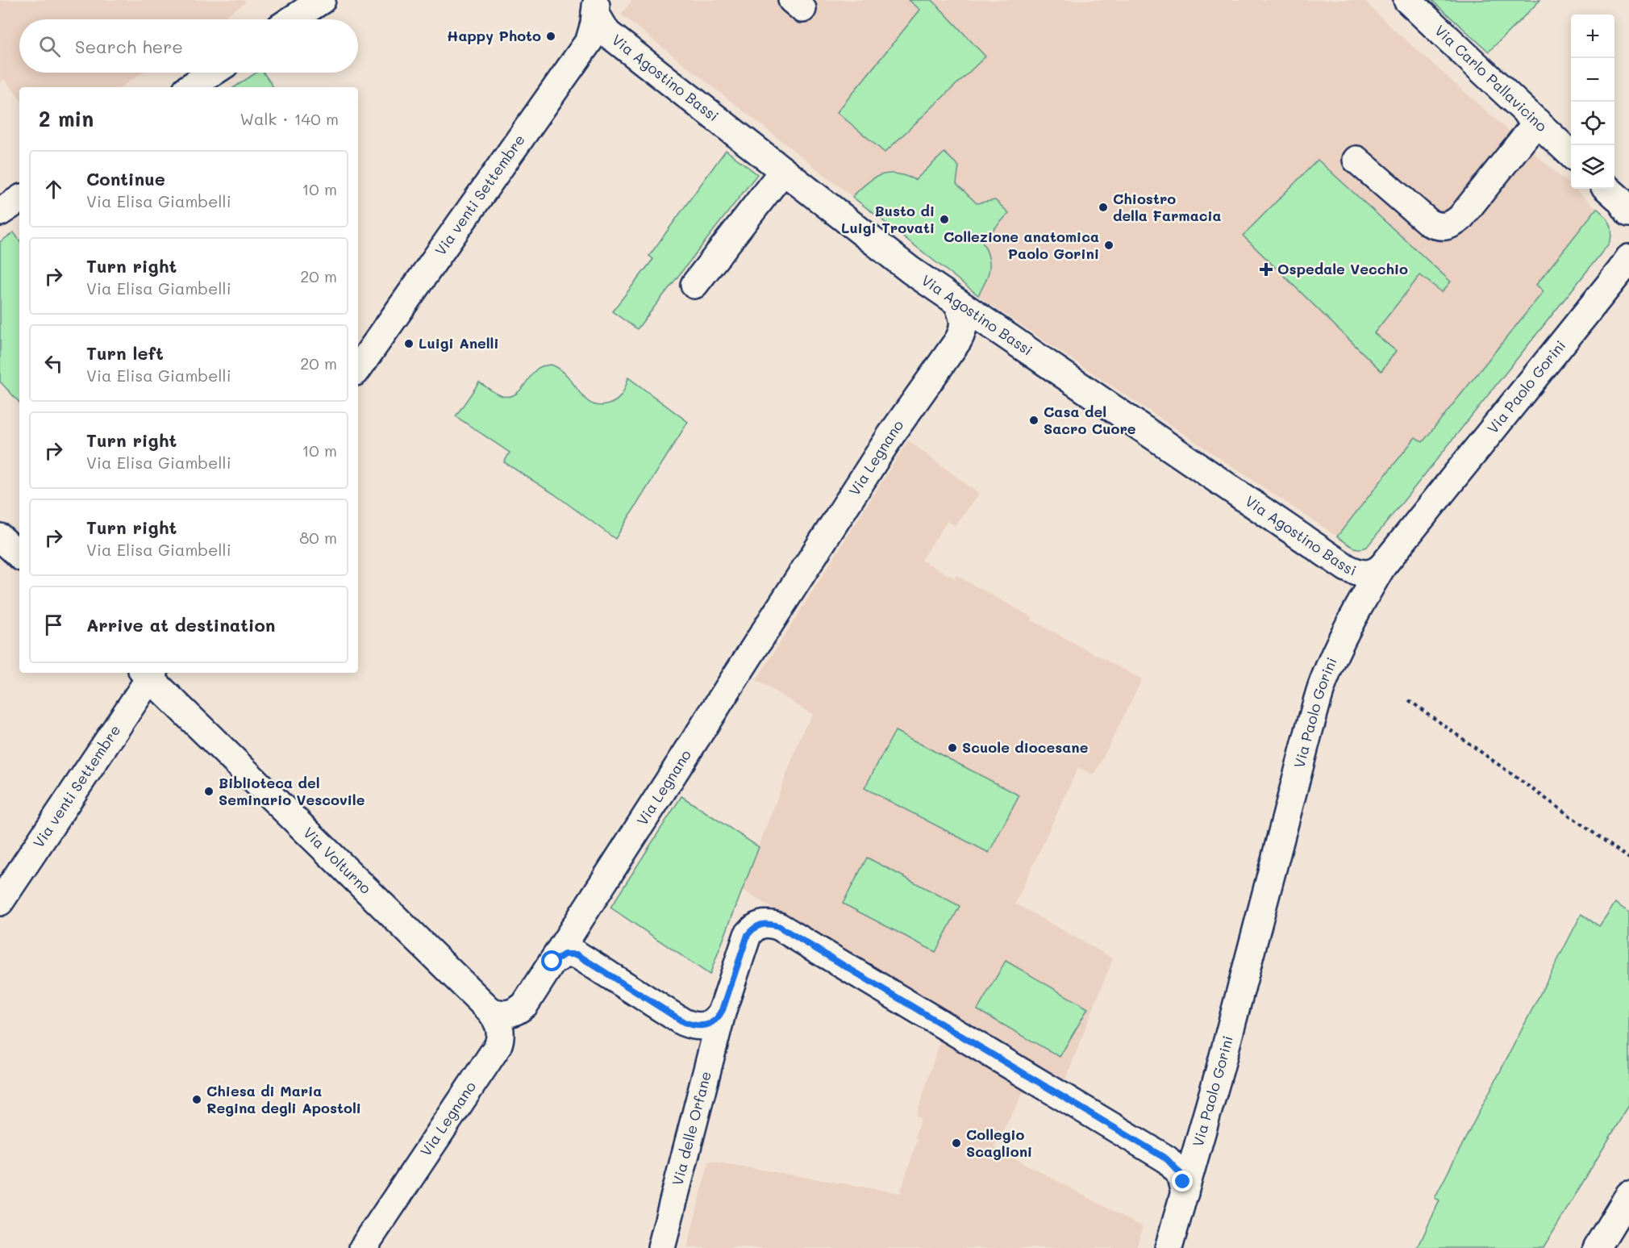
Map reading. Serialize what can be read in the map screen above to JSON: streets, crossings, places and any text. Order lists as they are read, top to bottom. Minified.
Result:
{"streets":{"street":["Via Agostino Bassi","Via Carlo Pallavicino","Via venti Settembre","Via Paolo Gorini","Via Legnano","Via Volturno","Via delle Orfane"]},"crossings":[["Via Agostino Bassi","Via venti Settembre"],["Via Agostino Bassi","Via Paolo Gorini"],["Via Agostino Bassi","Via Legnano"],["Via venti Settembre","Via Volturno"],["Via Paolo Gorini","Via delle Orfane"],["Via Legnano","Via Volturno"]],"places":{"other":["Happy Photo","Chiostro della Farmacia","Busto di Luigi Trovati","Collezione anatomica Paolo Gorini","Luigi Anelli","Casa del Sacro Cuore","Scuole diocesane","Biblioteca del Seminario Vescovile","Chiesa di Maria Regina degli Apostoli","Collegio Scaglioni"],"health":["Ospedale Vecchio"]},"page":{"map_buttons":["+","−"],"search":"Search here","heading":["2 min","Walk · 140 m"],"list":[["Continue","Via Elisa Giambelli","10 m"],["Turn right","Via Elisa Giambelli","20 m"],["Turn left","Via Elisa Giambelli","20 m"],["Turn right","Via Elisa Giambelli","10 m"],["Turn right","Via Elisa Giambelli","80 m"],"Arrive at destination"]}}
